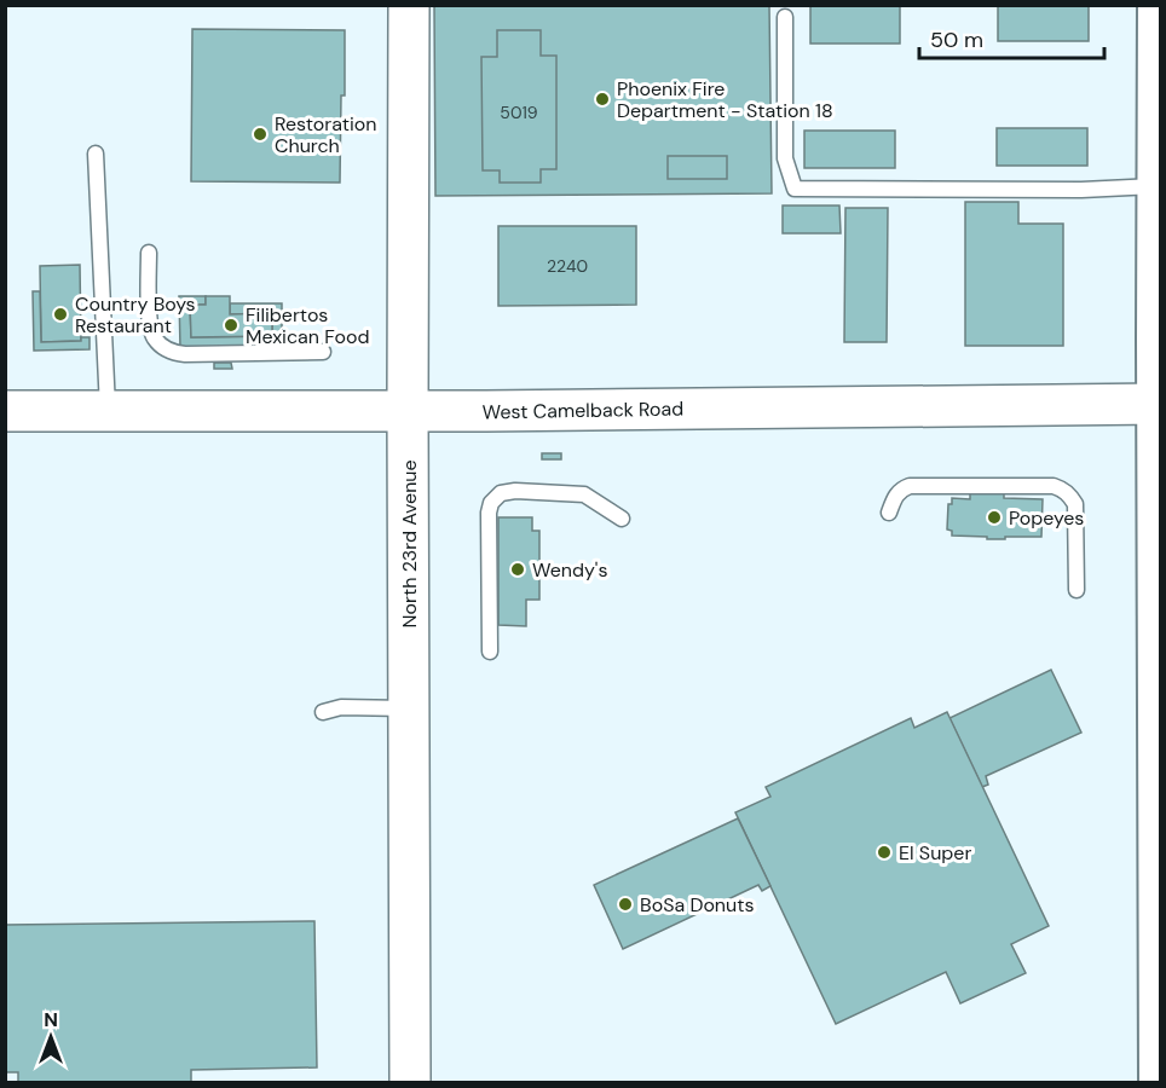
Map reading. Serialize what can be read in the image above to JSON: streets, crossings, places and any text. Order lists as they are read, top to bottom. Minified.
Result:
{"streets":{"main road":["West Camelback Road","North 23rd Avenue"]},"crossings":[["West Camelback Road","North 23rd Avenue"]],"places":["Phoenix Fire Department - Station 18","Restoration Church","Country Boys Restaurant","Filibertos Mexican Food","Popeyes","Wendy's","El Super","BoSa Donuts"],"house_numbers":["5019","2240"],"scale_bar":"50 m","north":"top"}
